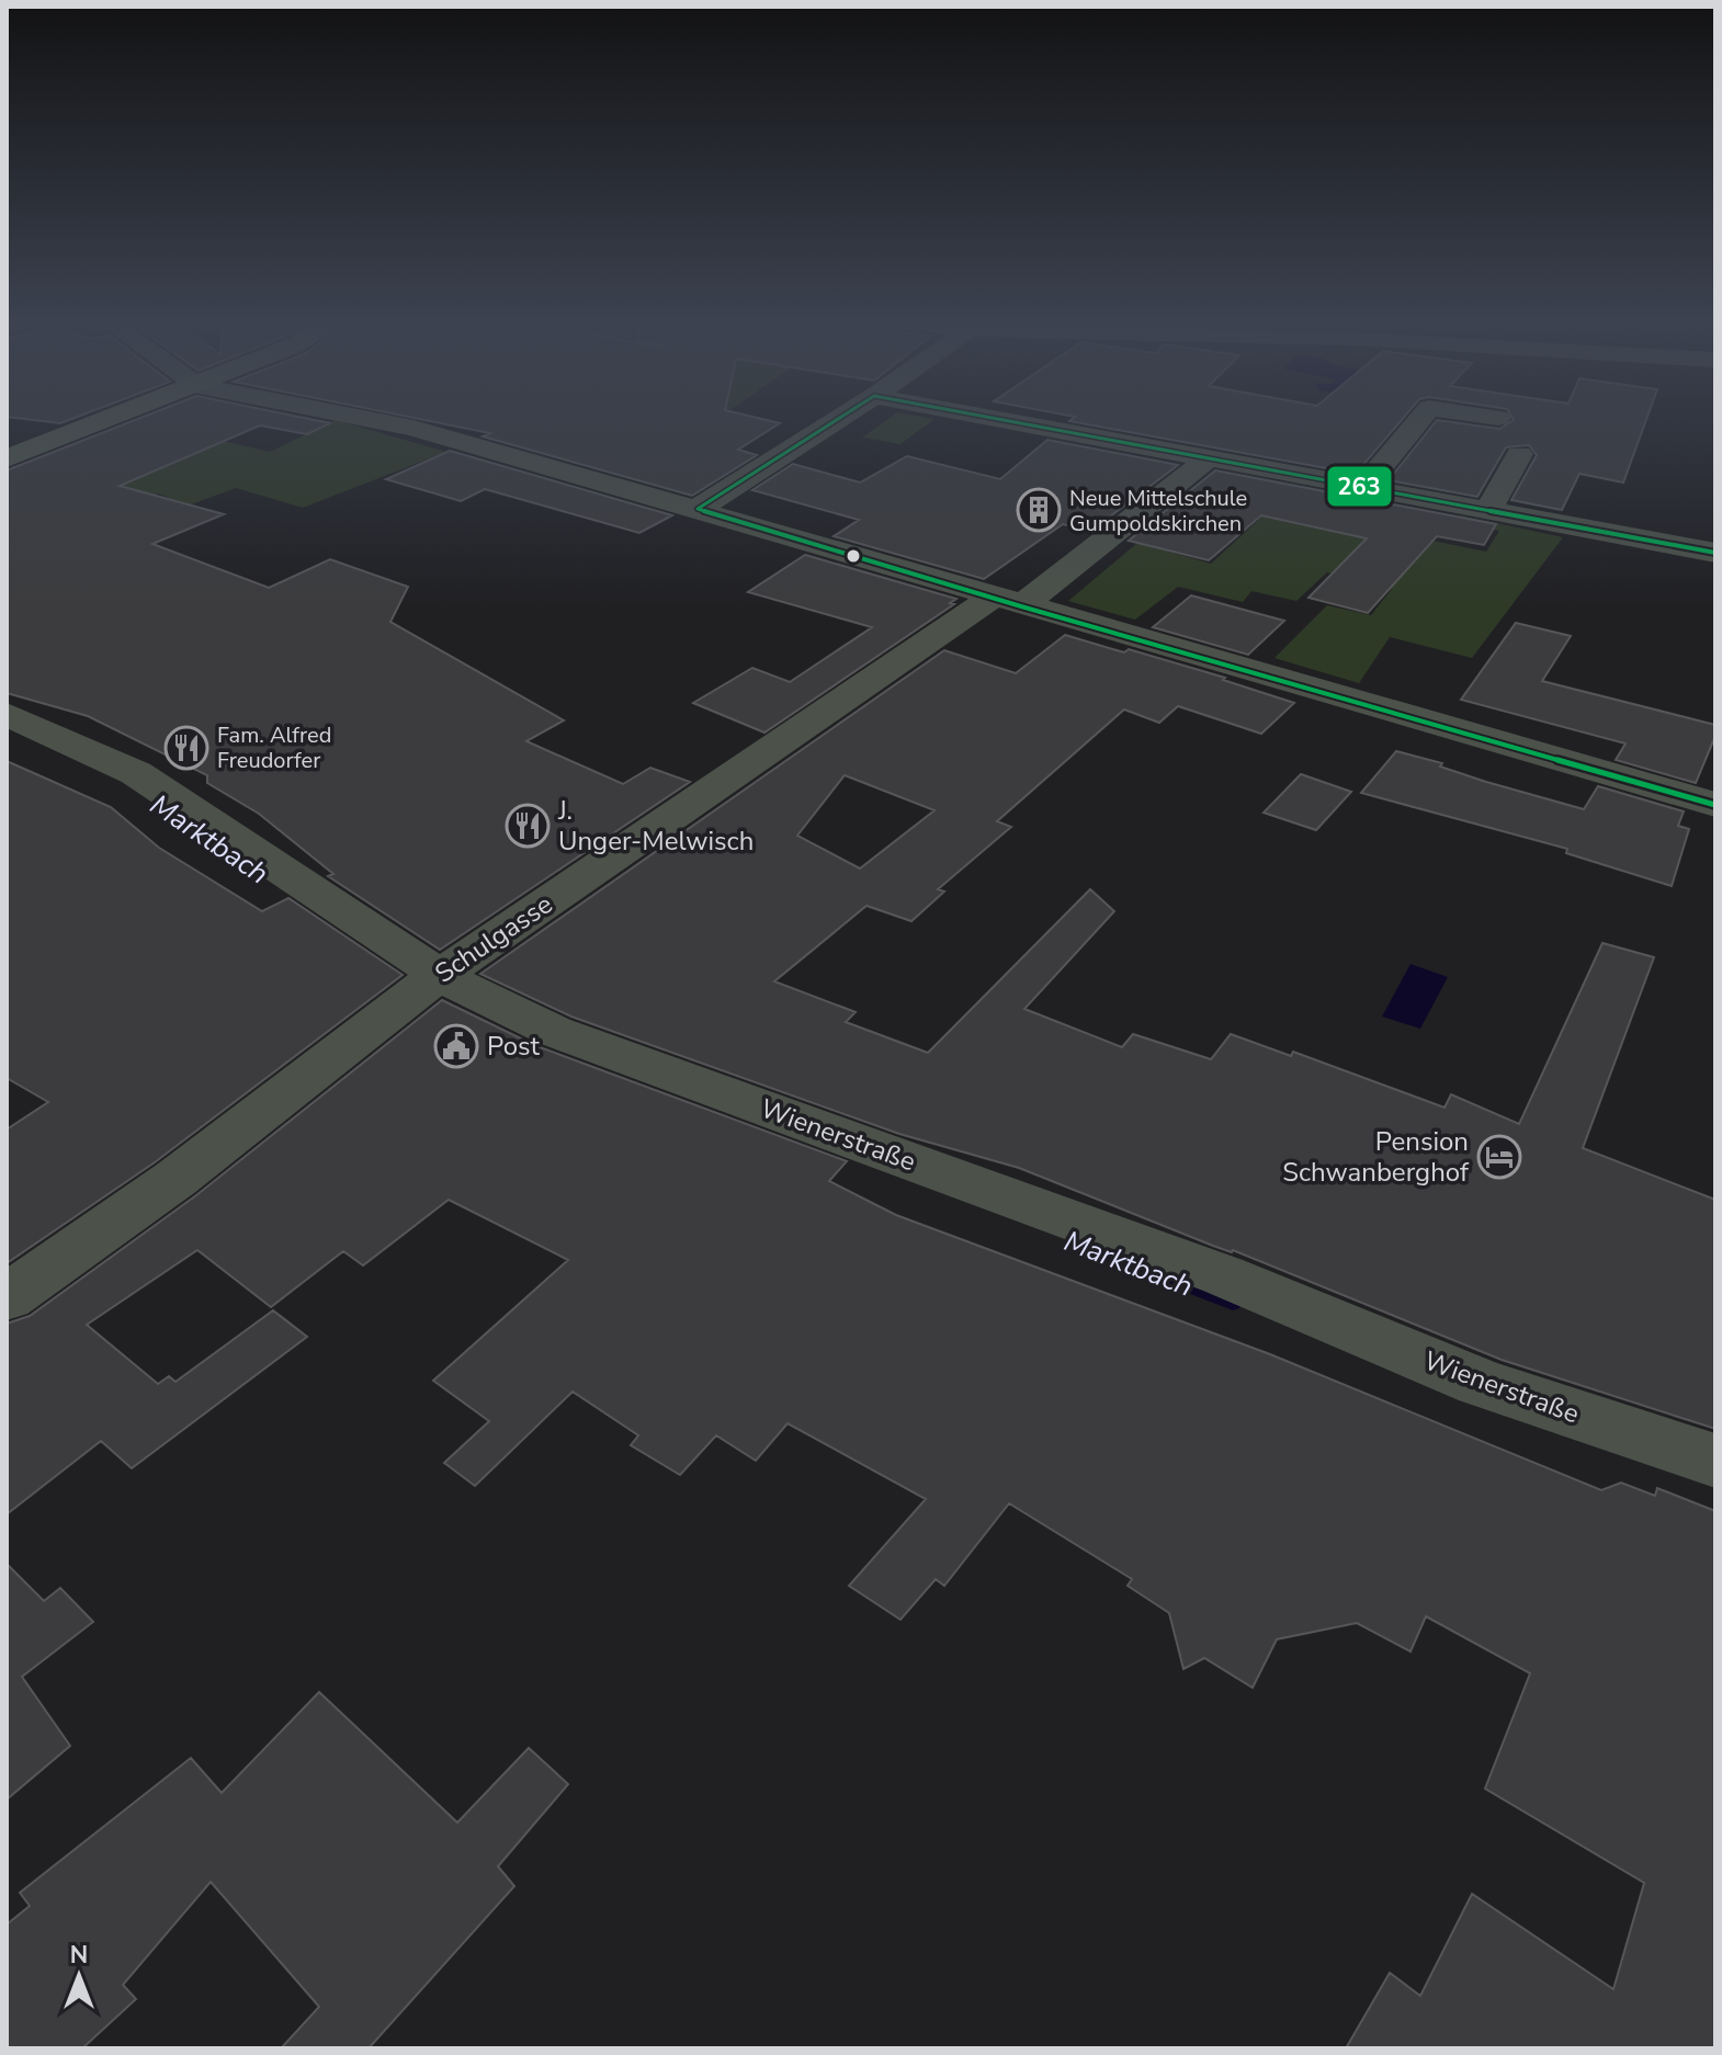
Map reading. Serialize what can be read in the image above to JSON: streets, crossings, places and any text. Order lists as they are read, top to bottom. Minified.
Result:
{"streets":{"street":["Schulgasse","Wienerstraße"]},"crossings":[["Schulgasse","Wienerstraße"]],"water":["Marktbach"],"places":{"building":["Neue Mittelschule Gumpoldskirchen"],"restaurant":["Fam. Alfred Freudorfer","J. Unger-Melwisch"],"public building":["Post"],"hotel":["Pension Schwanberghof"]},"lines":["transit line 263"],"north":"top"}
